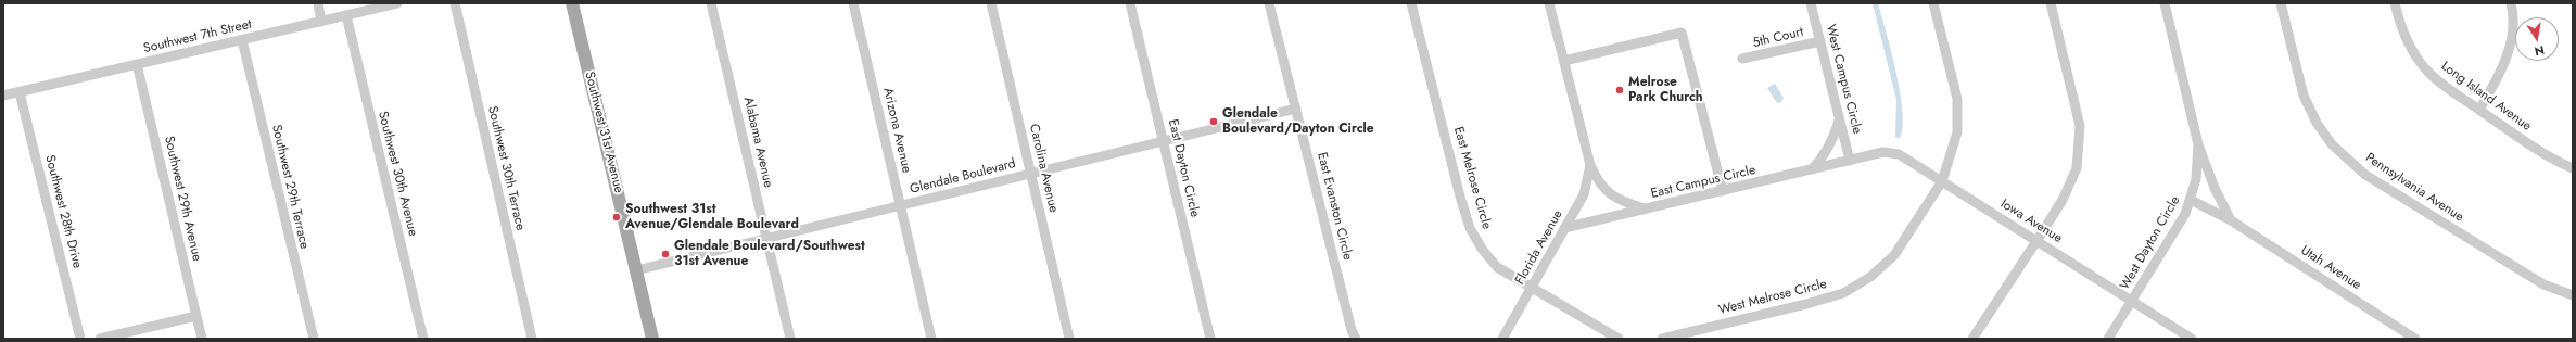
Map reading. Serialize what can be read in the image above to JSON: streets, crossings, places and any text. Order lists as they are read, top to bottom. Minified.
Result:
{"streets":{"main road":["Southwest 31st Avenue"],"street":["Southwest 7th Street","5th Court","West Campus Circle","Long Island Avenue","Arizona Avenue","Alabama Avenue","Southwest 30th Terrace","Carolina Avenue","East Dayton Circle","Southwest 30th Avenue","Glendale Boulevard","East Melrose Circle","East Campus Circle","Southwest 29th Terrace","Pennsylvania Avenue","Southwest 29th Avenue","East Evanston Circle","Southwest 28th Drive","Iowa Avenue","West Dayton Circle","Florida Avenue","Utah Avenue","West Melrose Circle"]},"crossings":[["Southwest 7th Street","Southwest 30th Avenue"],["Southwest 7th Street","Southwest 29th Terrace"],["Southwest 7th Street","Southwest 29th Avenue"],["Southwest 7th Street","Southwest 28th Drive"],["5th Court","West Campus Circle"],["West Campus Circle","East Campus Circle"],["West Campus Circle","Iowa Avenue"],["Arizona Avenue","Glendale Boulevard"],["Southwest 31st Avenue","Glendale Boulevard"],["Alabama Avenue","Glendale Boulevard"],["Carolina Avenue","Glendale Boulevard"],["East Dayton Circle","Glendale Boulevard"],["Glendale Boulevard","East Evanston Circle"],["East Melrose Circle","Florida Avenue"],["East Campus Circle","Iowa Avenue"],["East Campus Circle","Florida Avenue"],["Iowa Avenue","West Dayton Circle"],["Iowa Avenue","West Melrose Circle"],["West Dayton Circle","Utah Avenue"]],"places":["Melrose Park Church","Glendale Boulevard/Dayton Circle","Southwest 31st Avenue/Glendale Boulevard","Glendale Boulevard/Southwest 31st Avenue"],"north":"bottom"}
